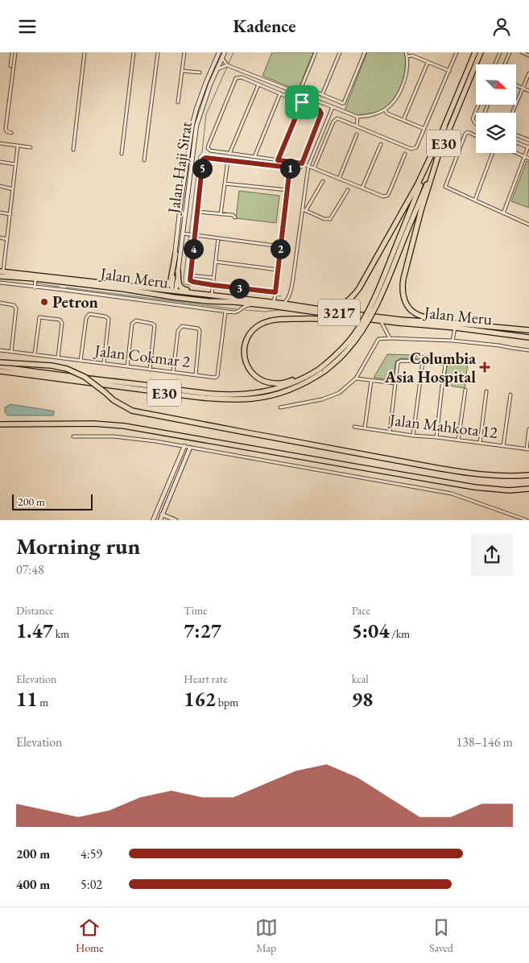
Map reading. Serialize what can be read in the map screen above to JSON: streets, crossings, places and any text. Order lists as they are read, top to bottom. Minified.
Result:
{"streets":{"highway":["E30","Jalan Meru","3217"],"main road":["Jalan Haji Sirat"],"street":["Jalan Cokmar 2","Jalan Mahkota 12"]},"crossings":[["Jalan Haji Sirat","Jalan Meru"]],"places":{"other":["Petron"],"health":["Columbia Asia Hospital"]},"scale_bar":"200 m","north":"bottom right","page":{"header":"Kadence","pins":["1","5","2","4","3"],"scale":"200 m","heading":["Morning run","07:48"],"stats":[["Distance","1.47 km"],["Time","7:27"],["Pace","5:04 /km"],["Elevation","11 m"],["Heart rate","162 bpm"],["kcal","98"]],"chart":["Elevation","138–146 m"],"list":[{"name":"200 m","note":"4:59"},{"name":"400 m","note":"5:02"}],"tabs":["Home","Map","Saved"]}}
